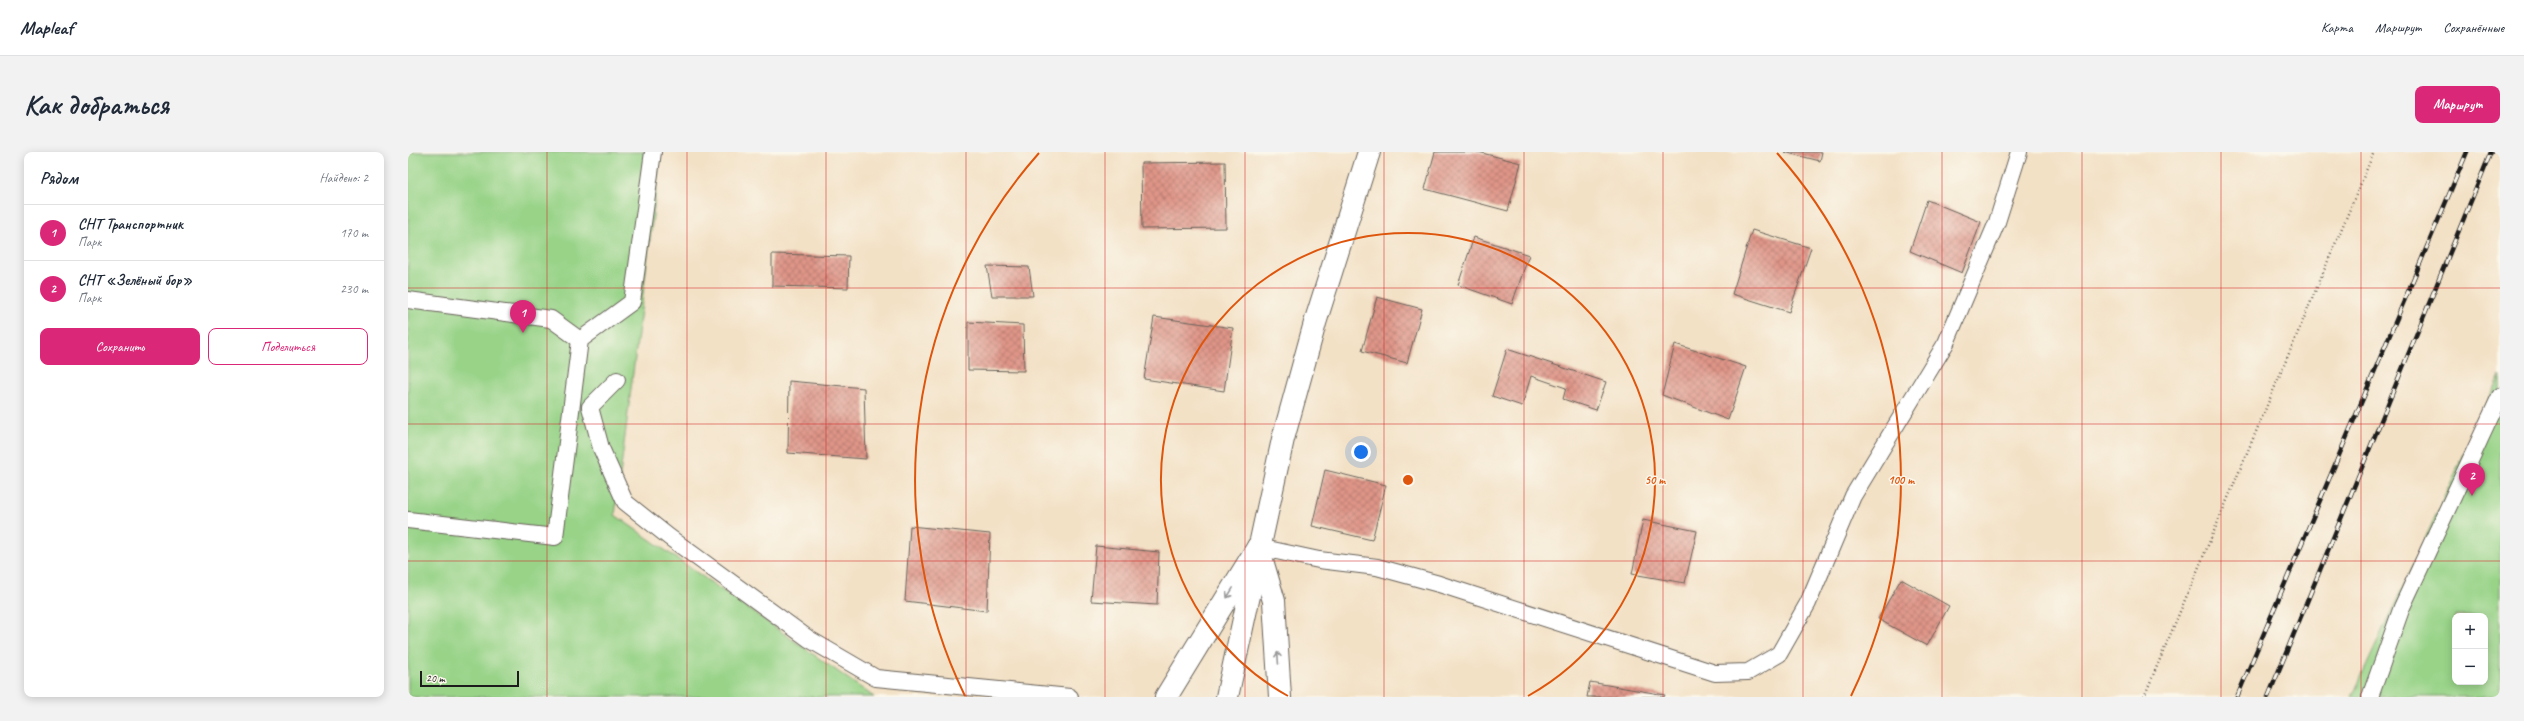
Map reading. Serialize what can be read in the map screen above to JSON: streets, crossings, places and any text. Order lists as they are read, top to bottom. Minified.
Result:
{"scale_bar":"20 m","page":{"header":"Mapleaf","nav":["Карта","Маршрут","Сохранённые"],"buttons":["Маршрут",["Сохранить","Поделиться"]],"title":"Как добраться","heading":["Рядом","Найдено: 2"],"list":[{"mark":"1","name":"СНТ Транспортник","note":"Парк","value":"170 m"},{"mark":"2","name":"СНТ «Зелёный бор»","note":"Парк","value":"230 m"}],"pins":["1","2"],"map_buttons":["+","−"],"scale":"20 m"},"rings":["50 m","100 m"]}
